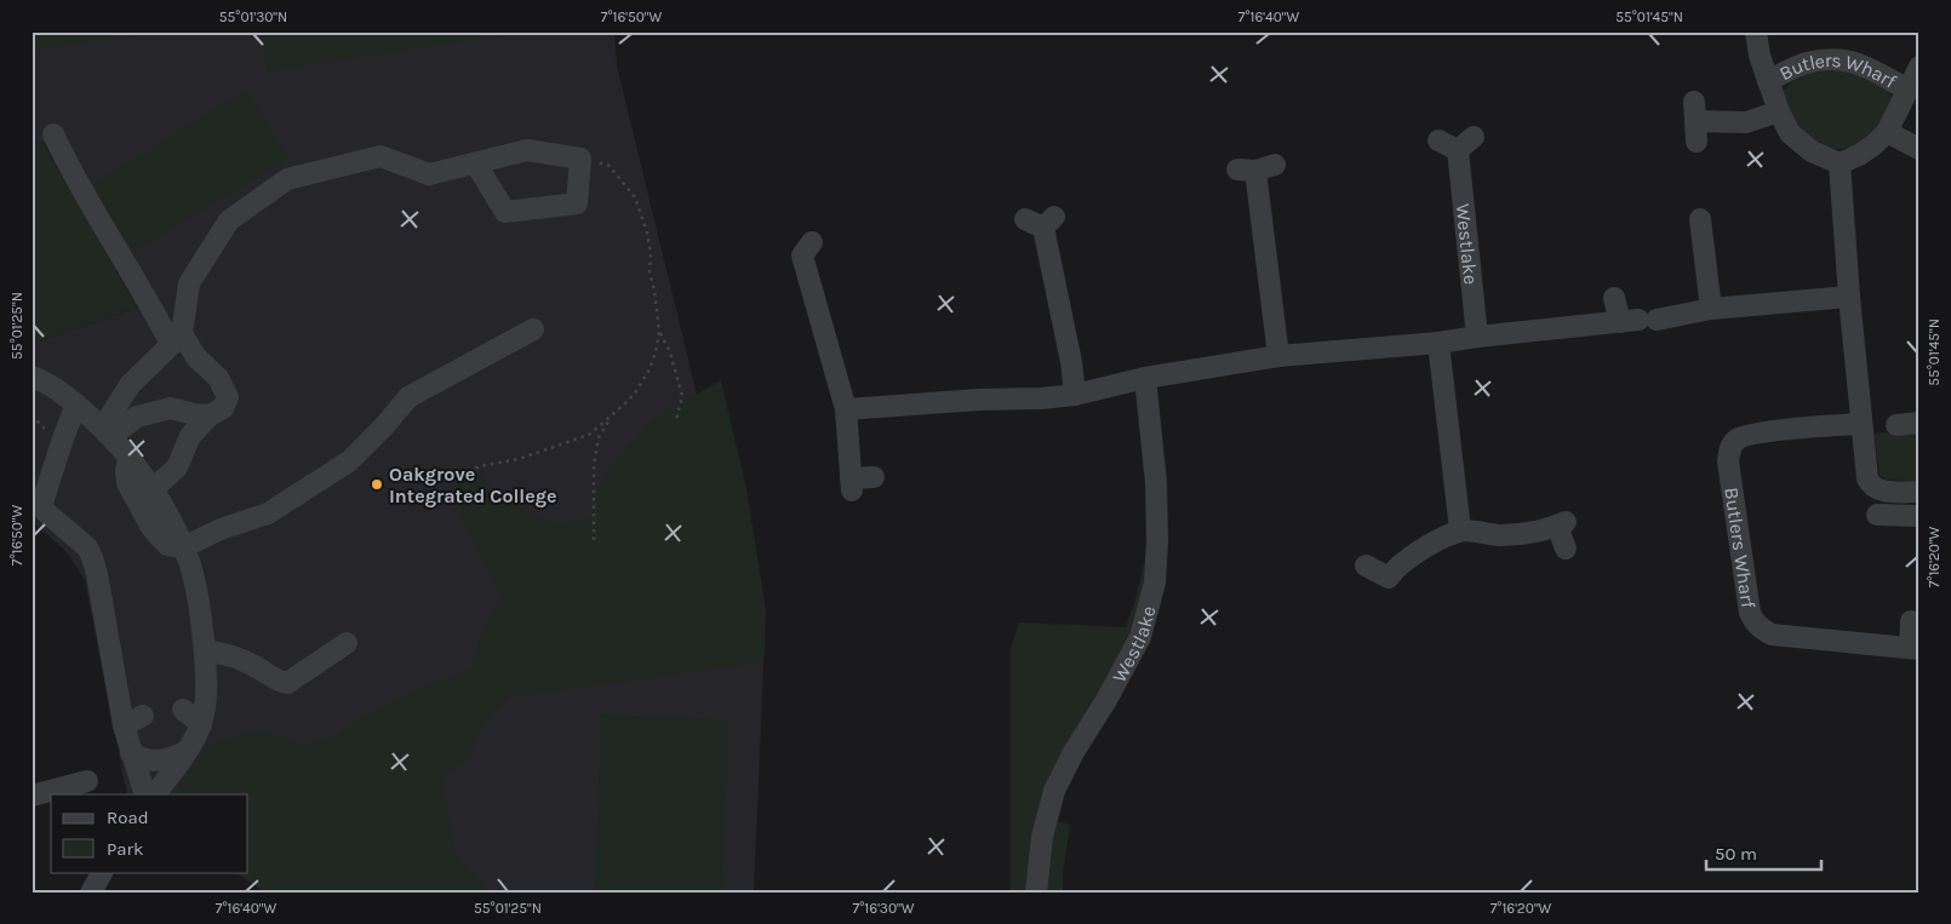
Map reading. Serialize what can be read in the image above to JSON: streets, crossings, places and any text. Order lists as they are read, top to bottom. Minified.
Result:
{"streets":{"street":["Butlers Wharf","Westlake"]},"places":["Oakgrove Integrated College"],"legend":["Road","Park"],"scale_bar":"50 m","coordinates":["55°01'30\"N","7°16'50\"W","7°16'40\"W","55°01'45\"N","55°01'25\"N","7°16'20\"W","7°16'30\"W"]}
